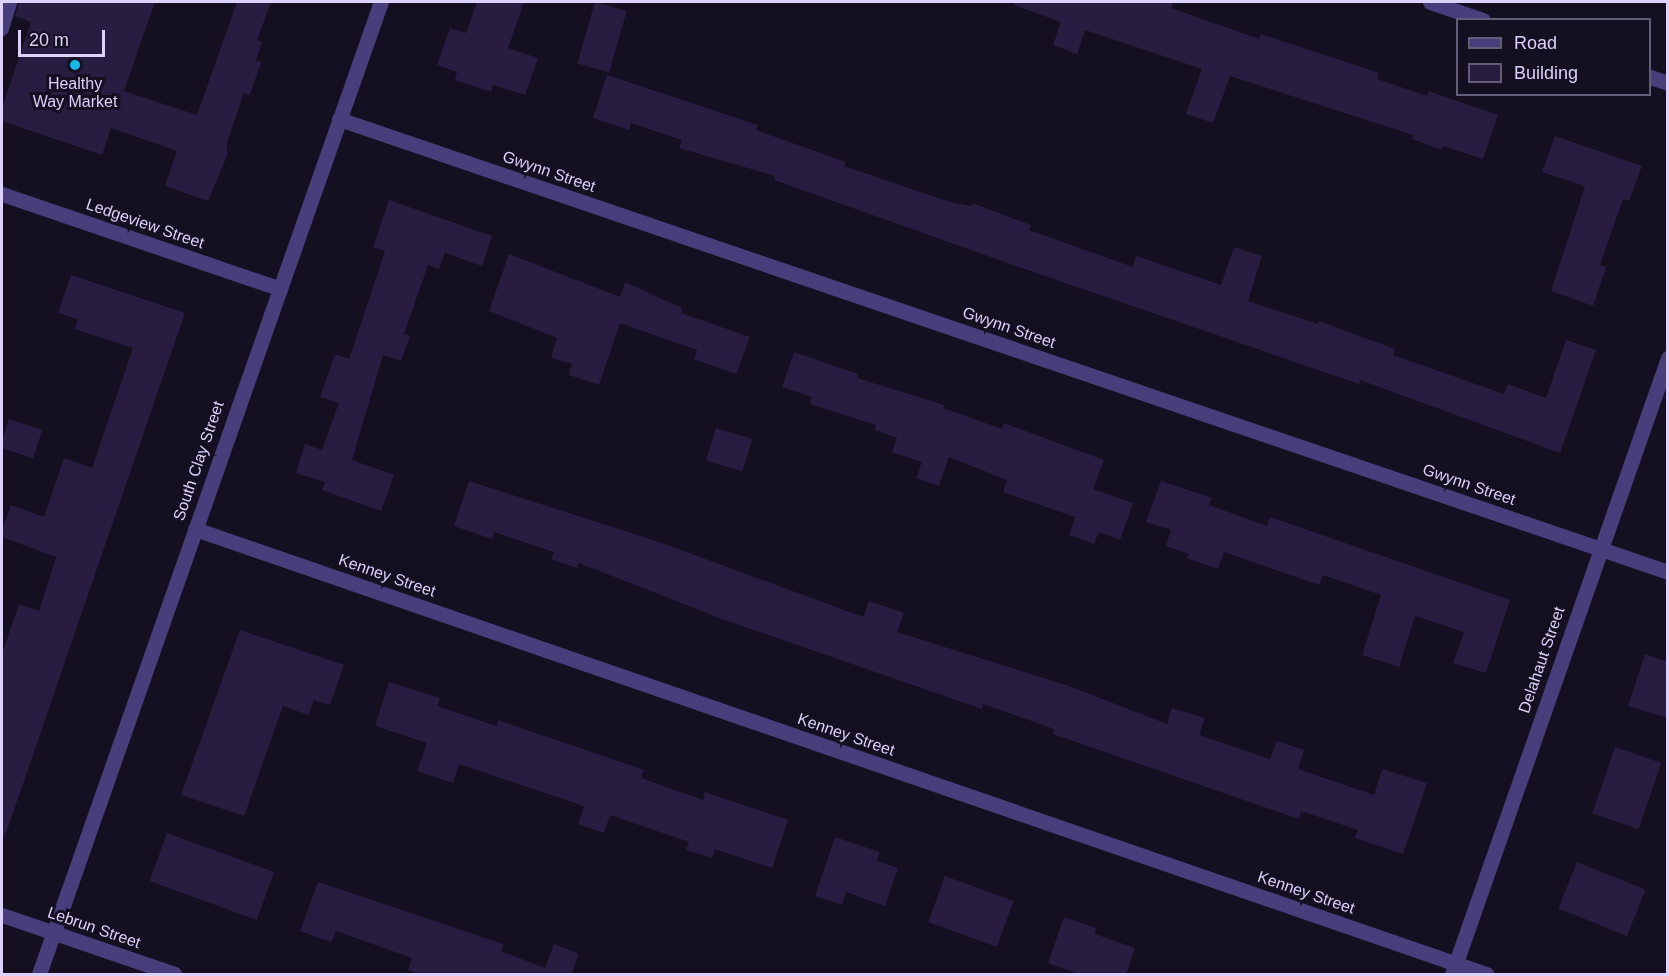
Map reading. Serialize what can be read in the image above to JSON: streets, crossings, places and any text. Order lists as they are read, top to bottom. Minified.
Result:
{"streets":{"street":["Gwynn Street","Ledgeview Street","South Clay Street","Kenney Street","Delahaut Street","Lebrun Street"]},"crossings":[["Gwynn Street","South Clay Street"],["Gwynn Street","Delahaut Street"],["Ledgeview Street","South Clay Street"],["South Clay Street","Kenney Street"],["South Clay Street","Lebrun Street"],["Kenney Street","Delahaut Street"]],"places":["Healthy Way Market"],"legend":["Road","Building"],"scale_bar":"20 m"}
